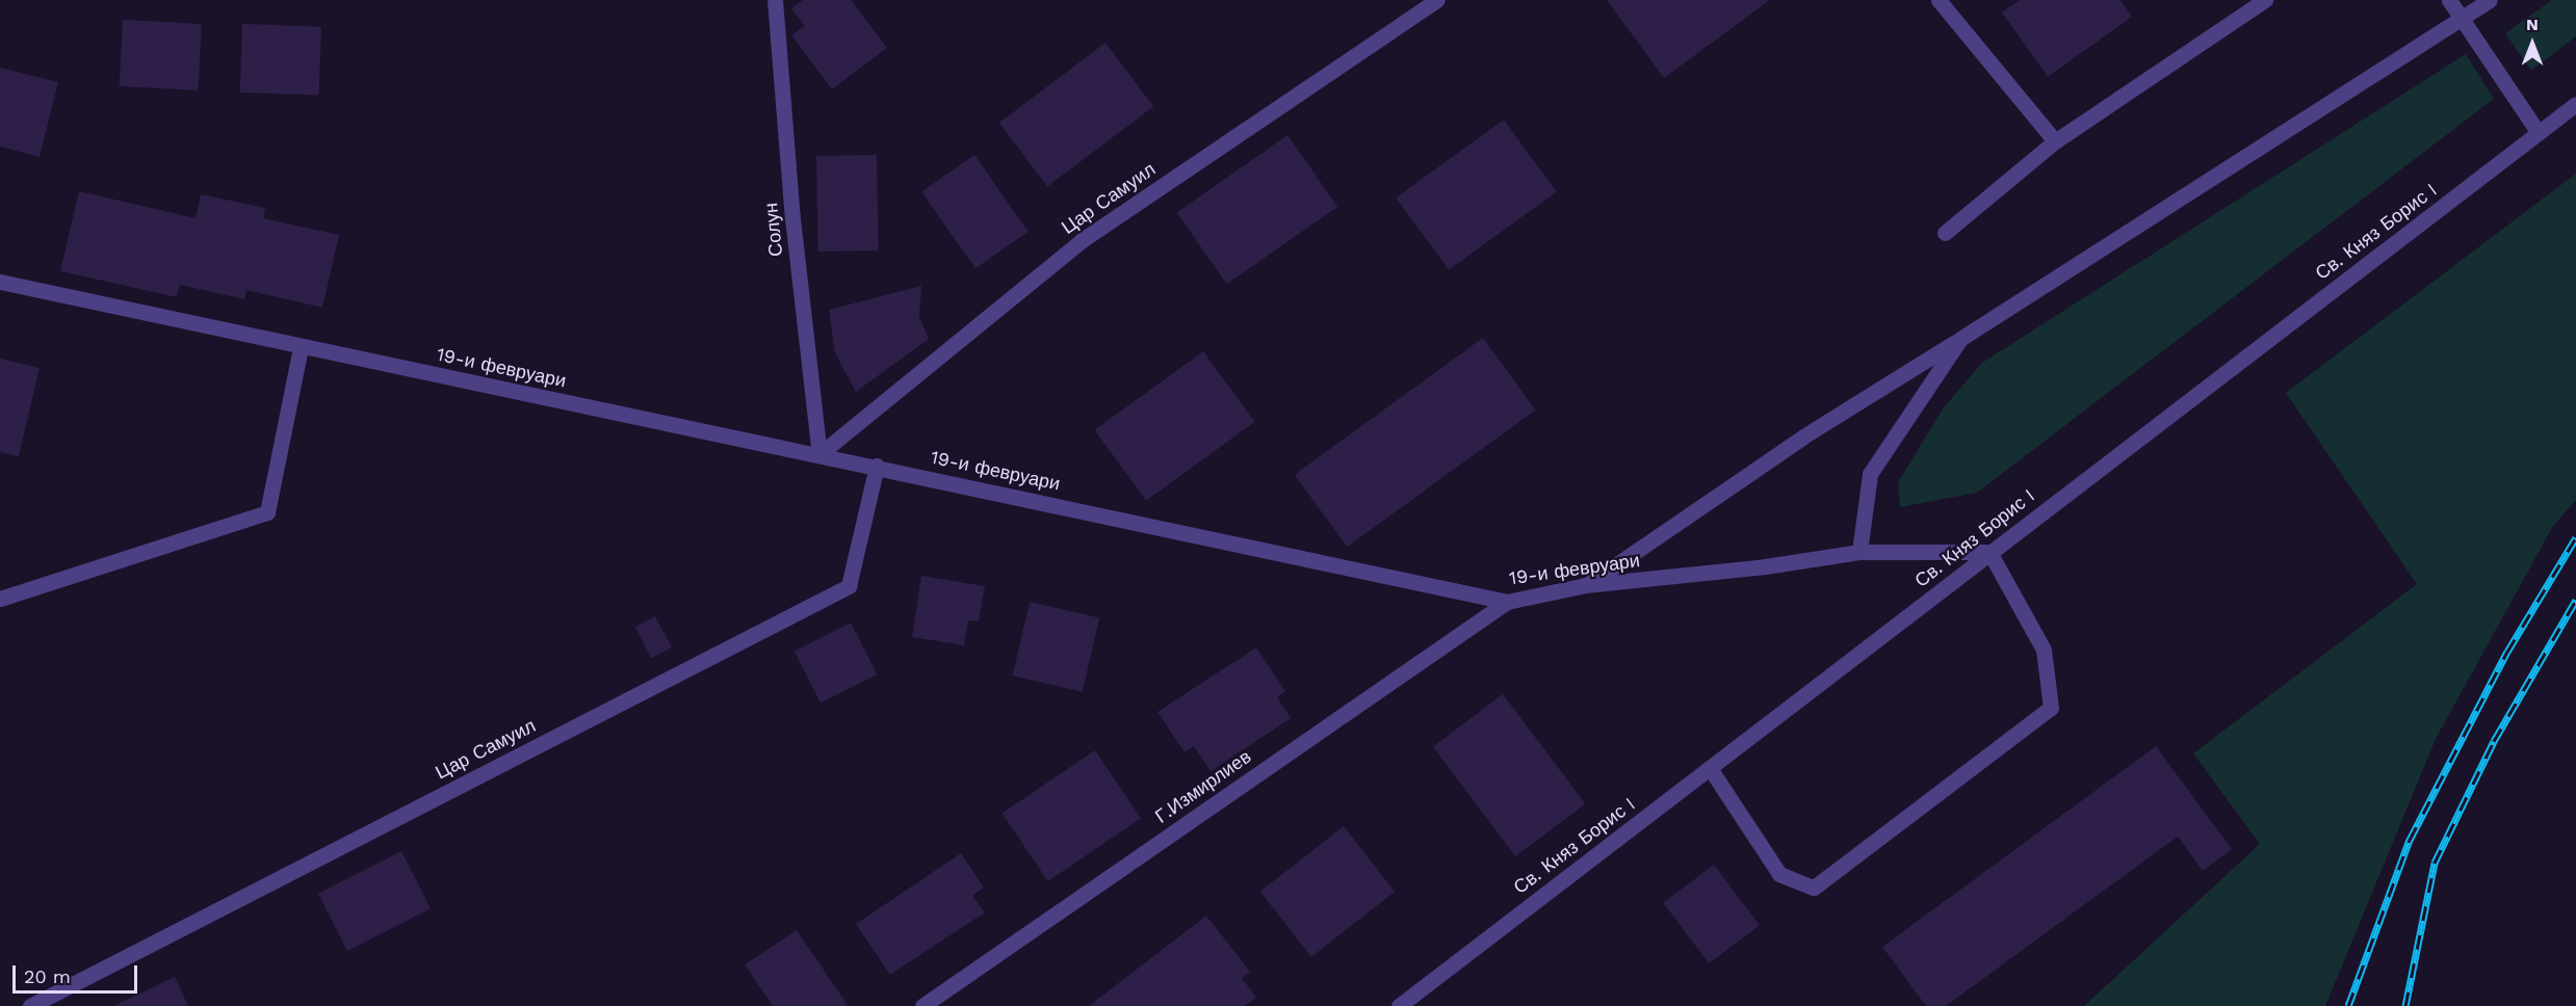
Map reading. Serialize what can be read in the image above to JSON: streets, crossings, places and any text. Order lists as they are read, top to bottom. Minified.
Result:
{"streets":{"street":["Цар Самуил","Солун","Св. Княз Борис I","19-и февруари","Г.Измирлиев"]},"crossings":[["Цар Самуил","Солун"],["Цар Самуил","19-и февруари"],["Солун","19-и февруари"],["Св. Княз Борис I","19-и февруари"],["19-и февруари","Г.Измирлиев"]],"scale_bar":"20 m","north":"top"}
